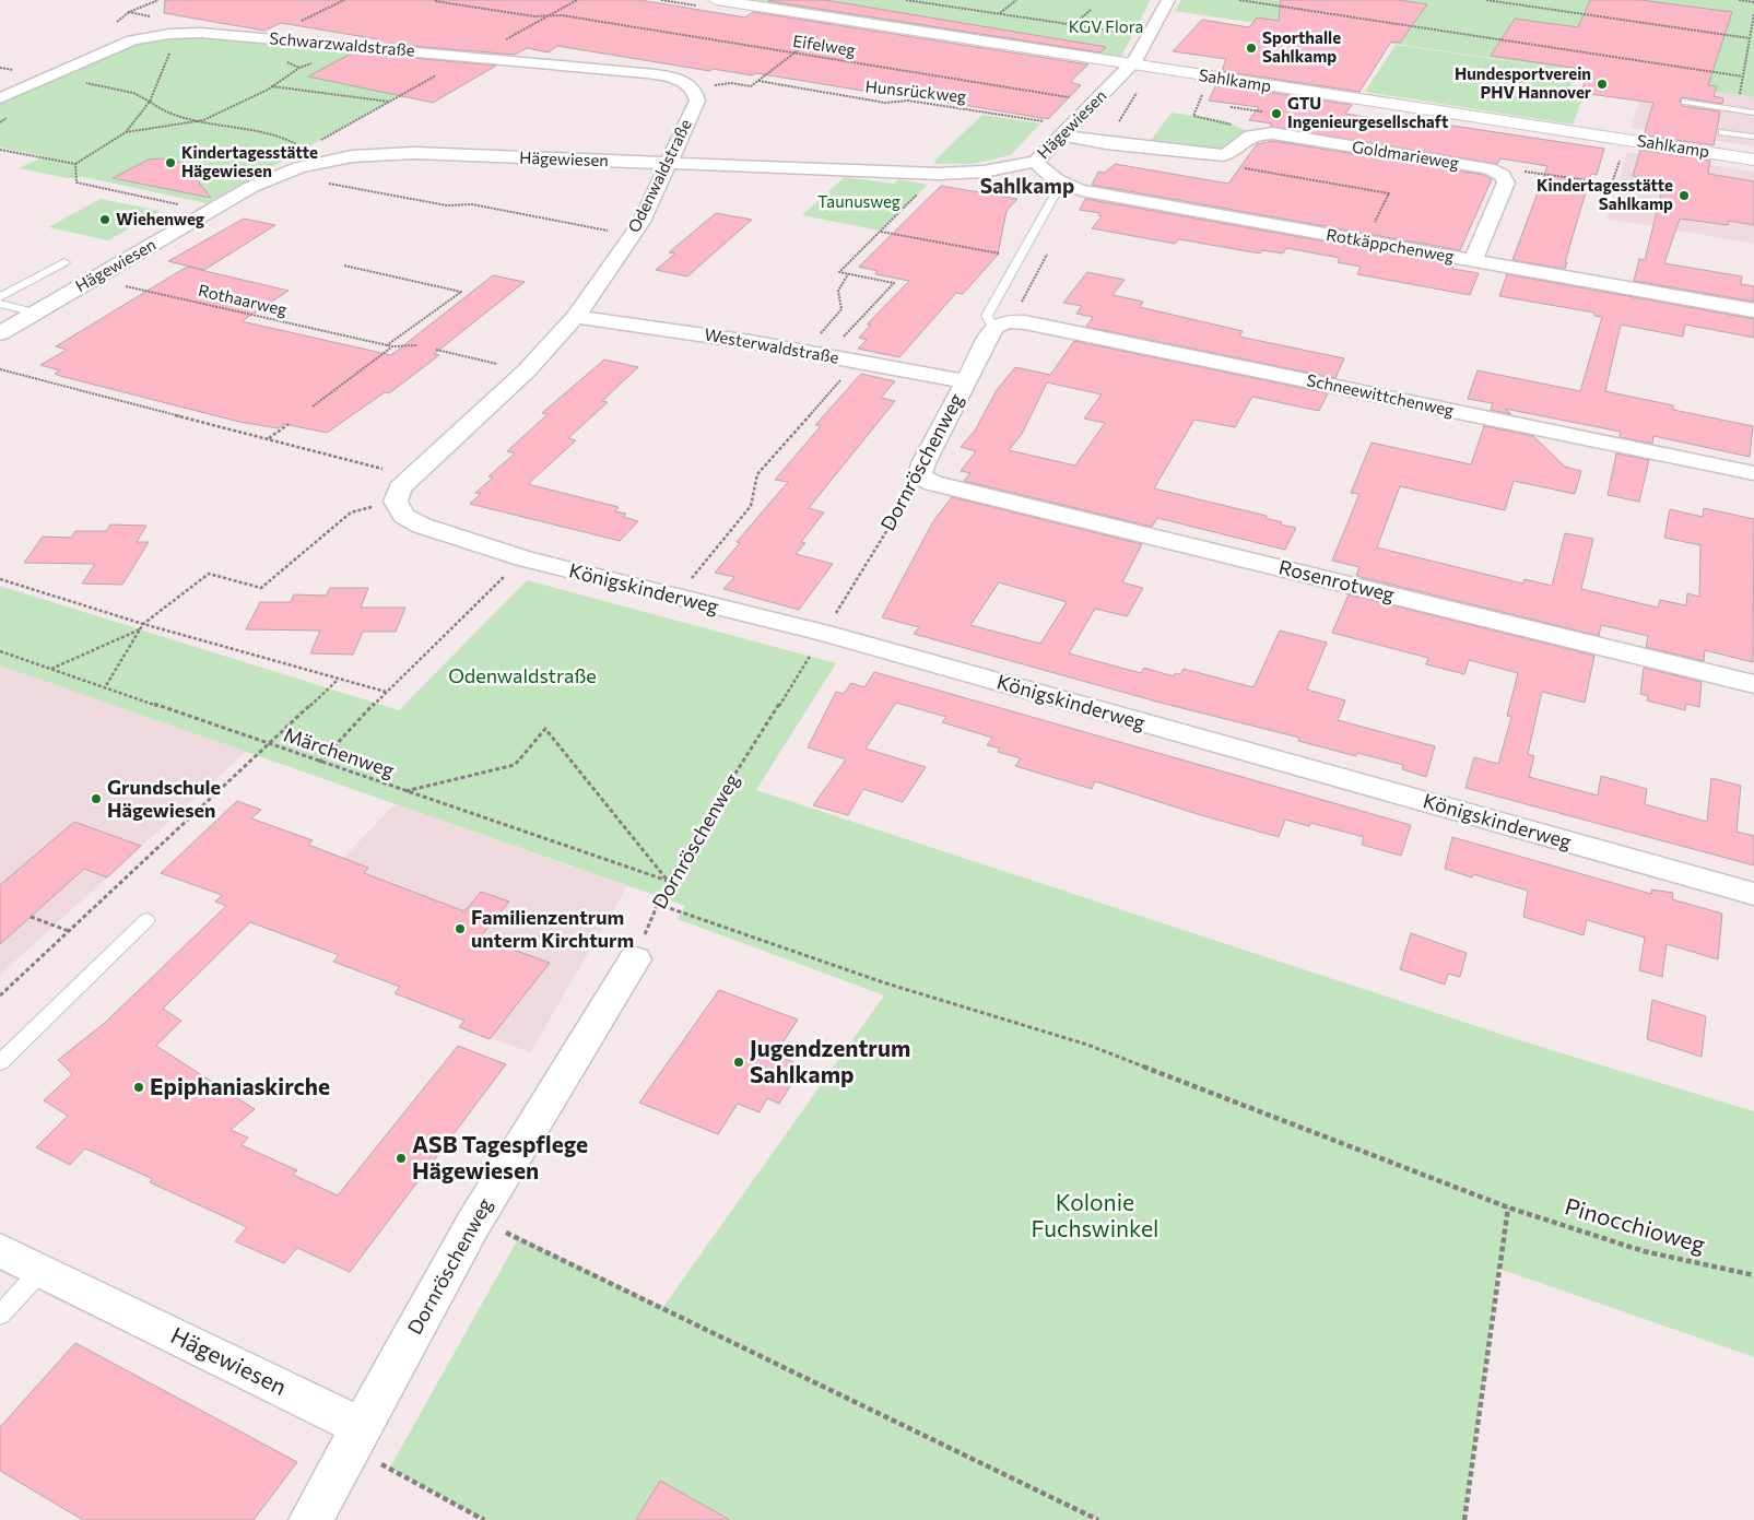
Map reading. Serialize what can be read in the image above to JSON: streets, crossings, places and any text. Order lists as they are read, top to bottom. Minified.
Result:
{"streets":{"street":["Schwarzwaldstraße","Sahlkamp","Hägewiesen","Goldmarieweg","Odenwaldstraße","Rotkäppchenweg","Westerwaldstraße","Schneewittchenweg","Dornröschenweg","Rosenrotweg","Königskinderweg"],"path":["Eifelweg","Hunsrückweg","Rothaarweg","Märchenweg","Pinocchioweg"]},"crossings":[["Schwarzwaldstraße","Hunsrückweg"],["Schwarzwaldstraße","Odenwaldstraße"],["Eifelweg","Hägewiesen"],["Sahlkamp","Hägewiesen"],["Hunsrückweg","Hägewiesen"],["Hunsrückweg","Odenwaldstraße"],["Hägewiesen","Odenwaldstraße"],["Hägewiesen","Rotkäppchenweg"],["Hägewiesen","Rothaarweg"],["Hägewiesen","Dornröschenweg"],["Odenwaldstraße","Westerwaldstraße"],["Odenwaldstraße","Königskinderweg"],["Westerwaldstraße","Dornröschenweg"],["Schneewittchenweg","Dornröschenweg"],["Dornröschenweg","Rosenrotweg"],["Dornröschenweg","Königskinderweg"],["Dornröschenweg","Märchenweg"],["Dornröschenweg","Pinocchioweg"]],"districts":["Sahlkamp"],"parks":["KGV Flora","Taunusweg","Odenwaldstraße","Kolonie Fuchswinkel"],"places":["Sporthalle Sahlkamp","Hundesportverein PHV Hannover","GTU Ingenieurgesellschaft","Kindertagesstätte Hägewiesen","Kindertagesstätte Sahlkamp","Wiehenweg","Grundschule Hägewiesen","Familienzentrum unterm Kirchturm","Jugendzentrum Sahlkamp","Epiphaniaskirche","ASB Tagespflege Hägewiesen"]}
